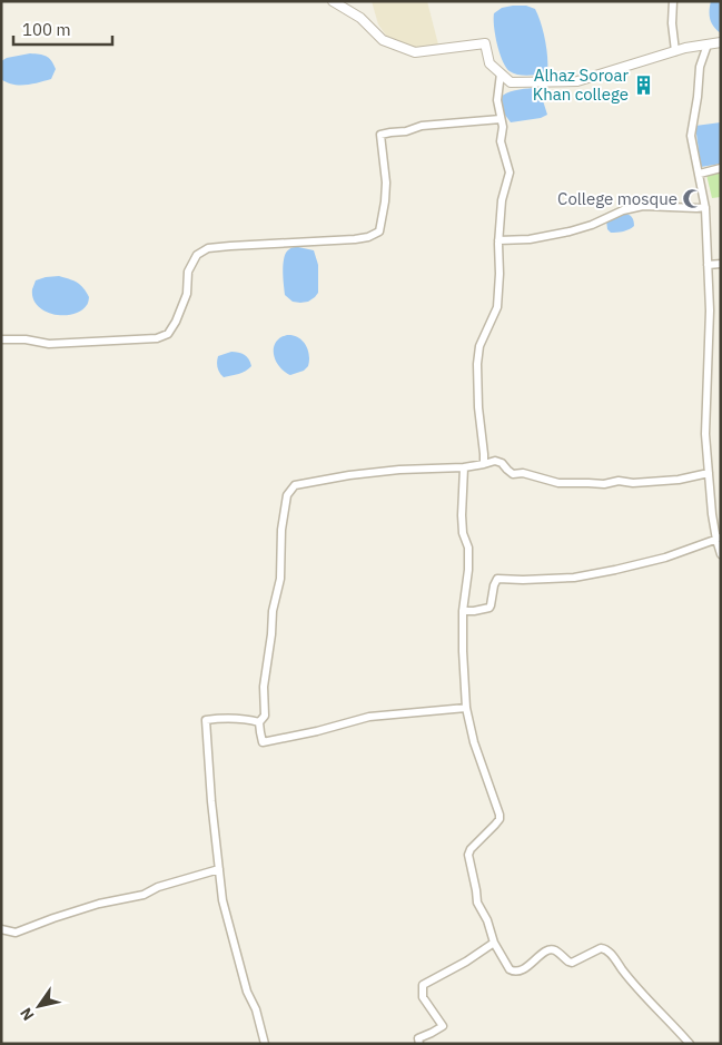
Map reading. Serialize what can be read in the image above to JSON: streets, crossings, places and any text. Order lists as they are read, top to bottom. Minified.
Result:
{"places":{"building":["Alhaz Soroar Khan college"],"mosque":["College mosque"]},"scale_bar":"100 m","north":"bottom left"}
